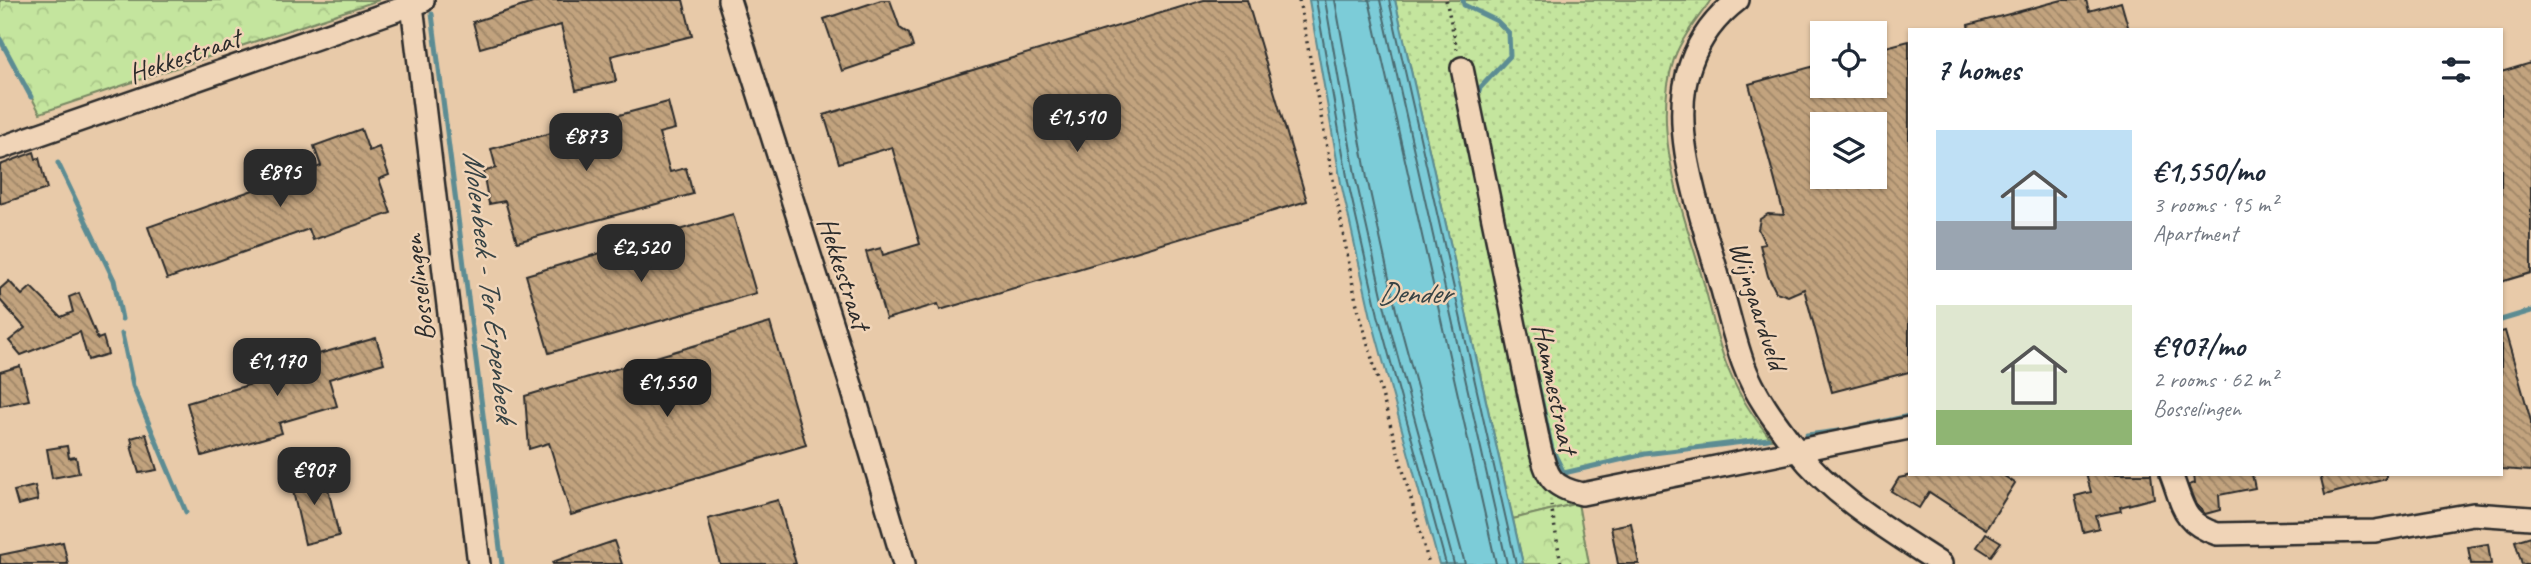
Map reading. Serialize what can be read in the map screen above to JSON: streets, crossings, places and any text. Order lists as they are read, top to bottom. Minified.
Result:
{"streets":{"street":["Hekkestraat","Bosselingen","Wijngaardveld","Hammestraat"]},"crossings":[["Hekkestraat","Bosselingen"],["Wijngaardveld","Hammestraat"]],"water":["Molenbeek - Ter Erpenbeek","Dender"],"page":{"heading":"7 homes","price":["€1,510","€873","€895","€2,520","€1,170","€1,550","€907"],"list":[{"name":"€1,550/mo","note":"3 rooms · 95 m² · Apartment"},{"name":"€907/mo","note":"2 rooms · 62 m² · Bosselingen"}]}}
